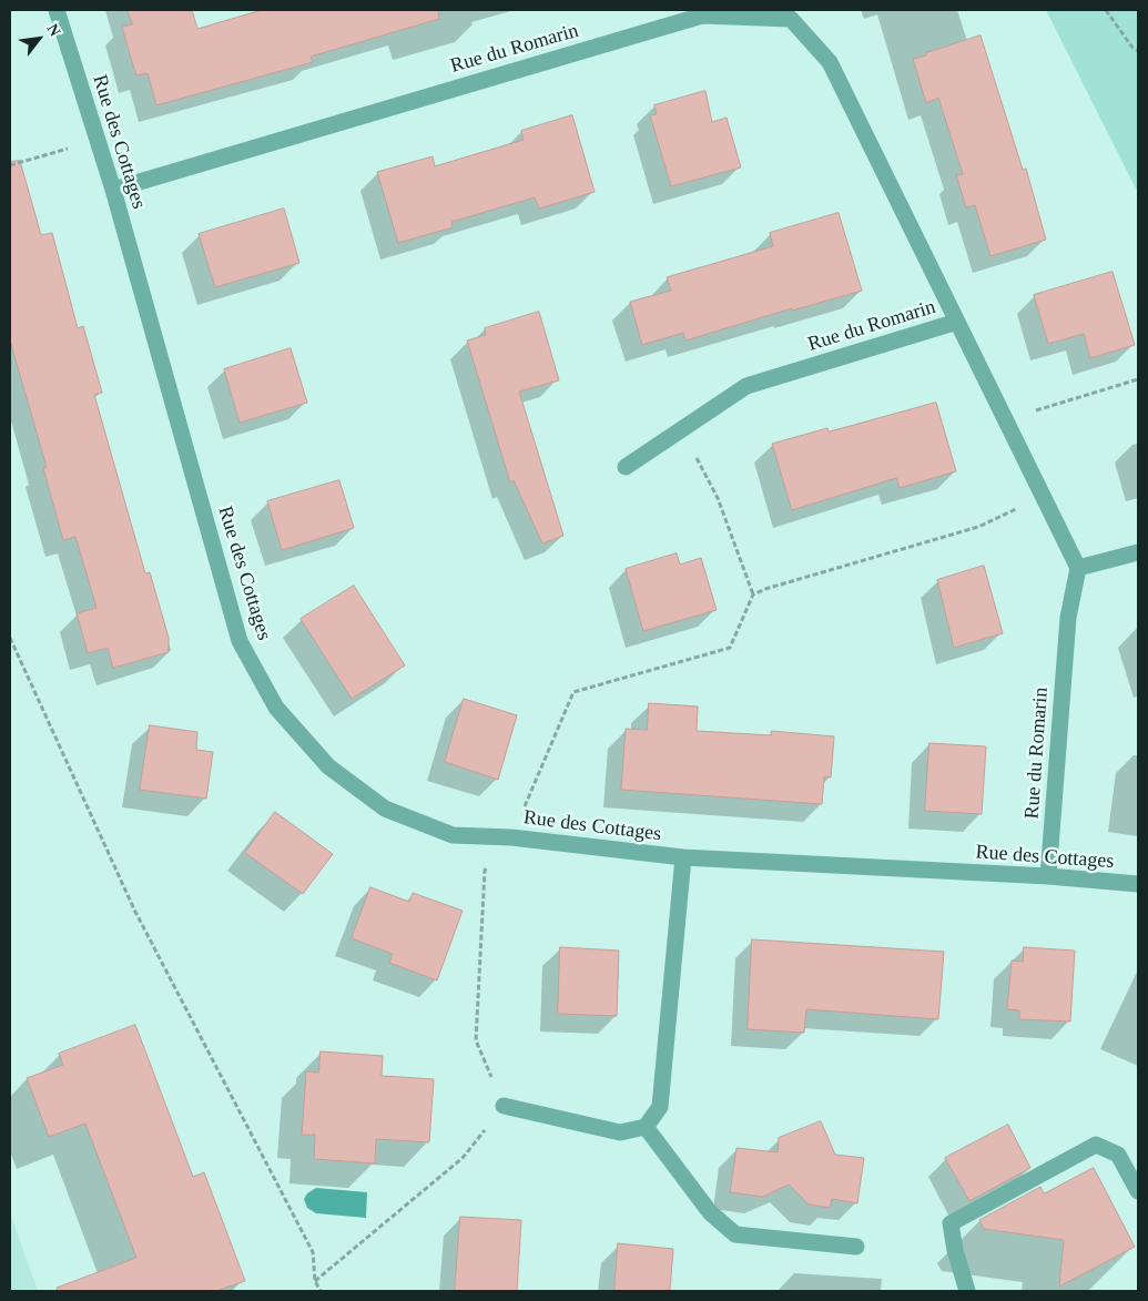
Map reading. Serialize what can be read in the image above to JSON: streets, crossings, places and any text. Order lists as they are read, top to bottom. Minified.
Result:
{"streets":{"street":["Rue du Romarin","Rue des Cottages"]},"crossings":[["Rue du Romarin","Rue des Cottages"]],"north":"top right"}
